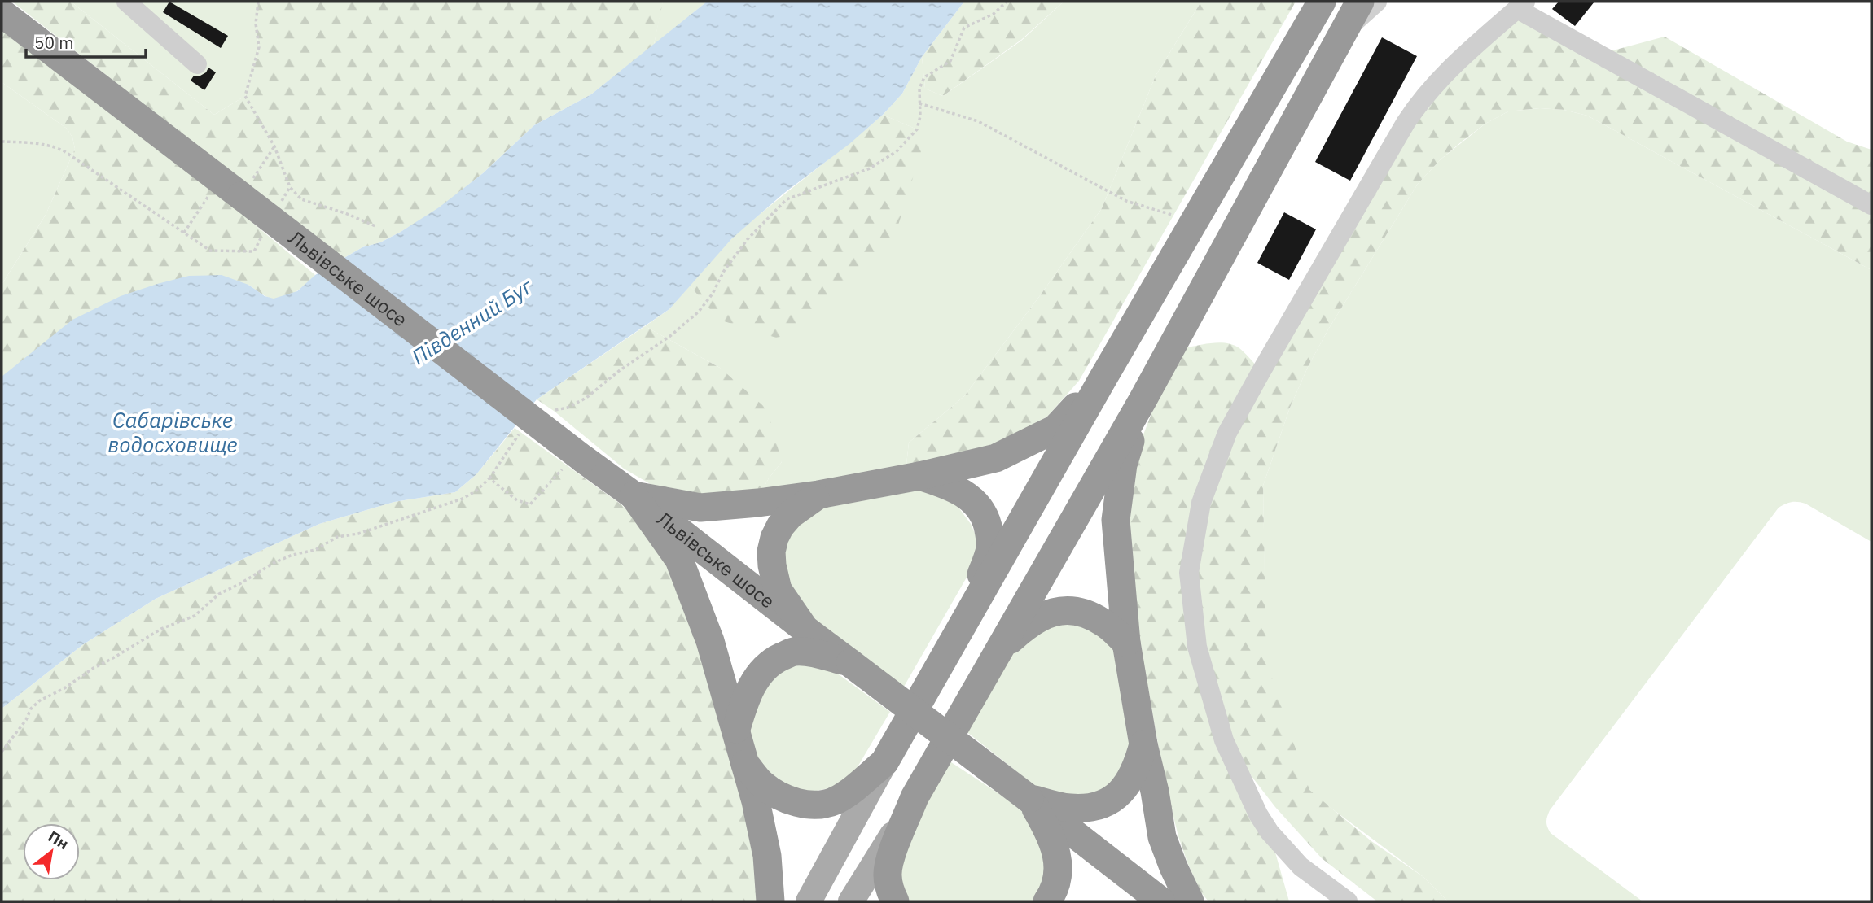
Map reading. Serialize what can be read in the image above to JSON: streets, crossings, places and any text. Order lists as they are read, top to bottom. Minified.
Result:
{"streets":{"highway":["Львівське шосе"]},"water":["Південний Буг","Сабарівське водосховище"],"scale_bar":"50 m","north":"top right"}
